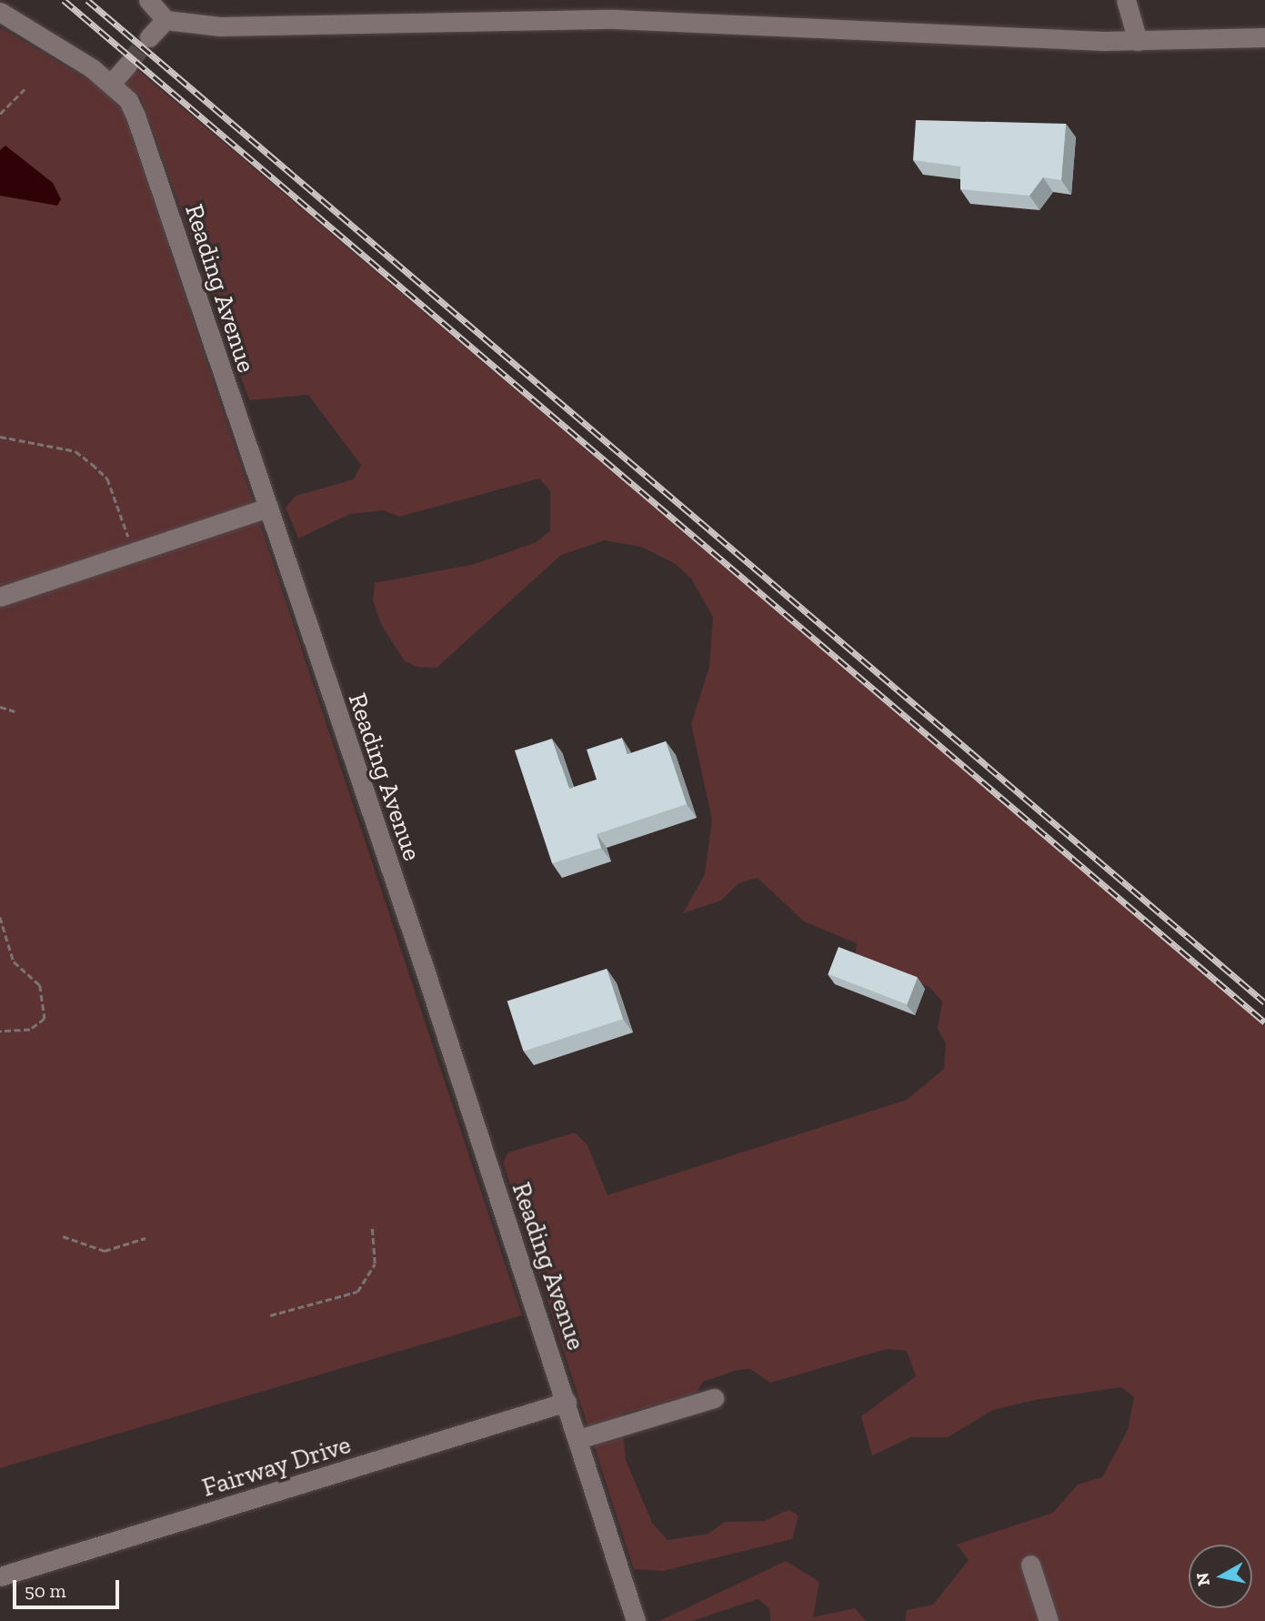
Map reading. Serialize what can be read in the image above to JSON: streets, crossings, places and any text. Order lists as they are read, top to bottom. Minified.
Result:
{"streets":{"street":["Reading Avenue","Fairway Drive"]},"crossings":[["Reading Avenue","Fairway Drive"]],"scale_bar":"50 m","north":"left"}
